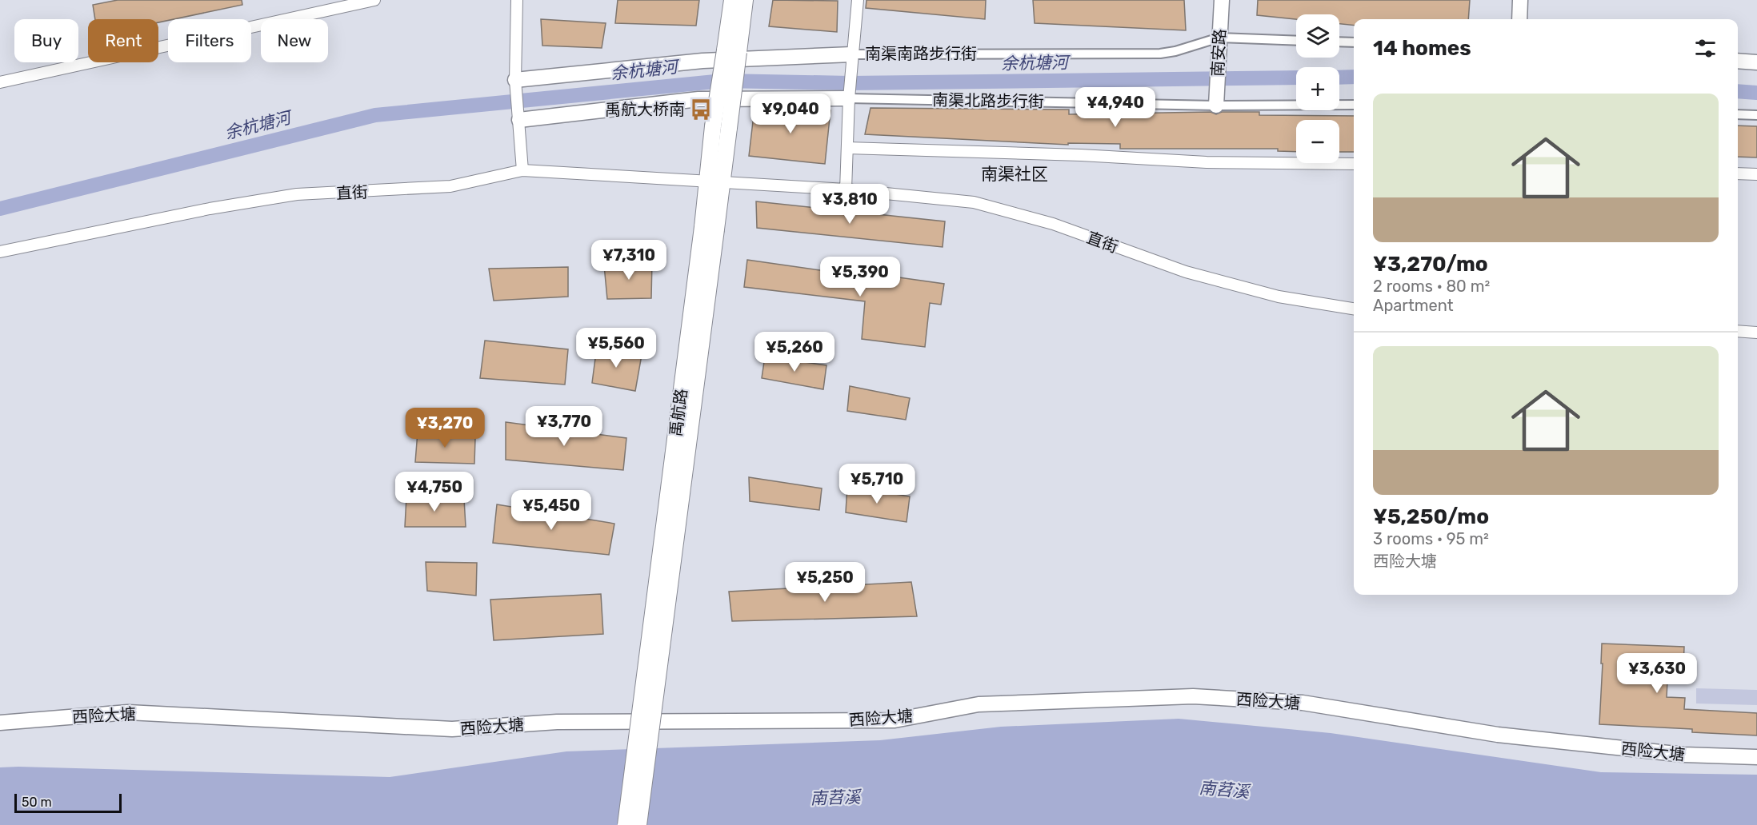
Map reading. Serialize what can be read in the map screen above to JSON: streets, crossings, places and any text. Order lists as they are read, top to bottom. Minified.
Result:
{"streets":{"main road":["禹航路"],"street":["南安路","南渠南路步行街","南渠北路步行街","直街","西险大塘"]},"crossings":[["南安路","南渠南路步行街"],["南安路","南渠北路步行街"],["直街","禹航路"]],"districts":["南渠社区"],"water":["余杭塘河","南苕溪"],"places":{"bus stop":["禹航大桥南"]},"scale_bar":"50 m","page":{"map_buttons":["+","−"],"chip":["Buy","Rent","Filters","New"],"heading":"14 homes","list":[{"name":"¥3,270/mo","note":"2 rooms · 80 m² · Apartment"},{"name":"¥5,250/mo","note":"3 rooms · 95 m² · 西险大塘"}],"price":["¥4,940","¥9,040","¥3,810","¥7,310","¥5,390","¥5,560","¥5,260","¥3,770","¥3,270","¥5,710","¥4,750","¥5,450","¥5,250","¥3,630"],"scale":"50 m"}}
